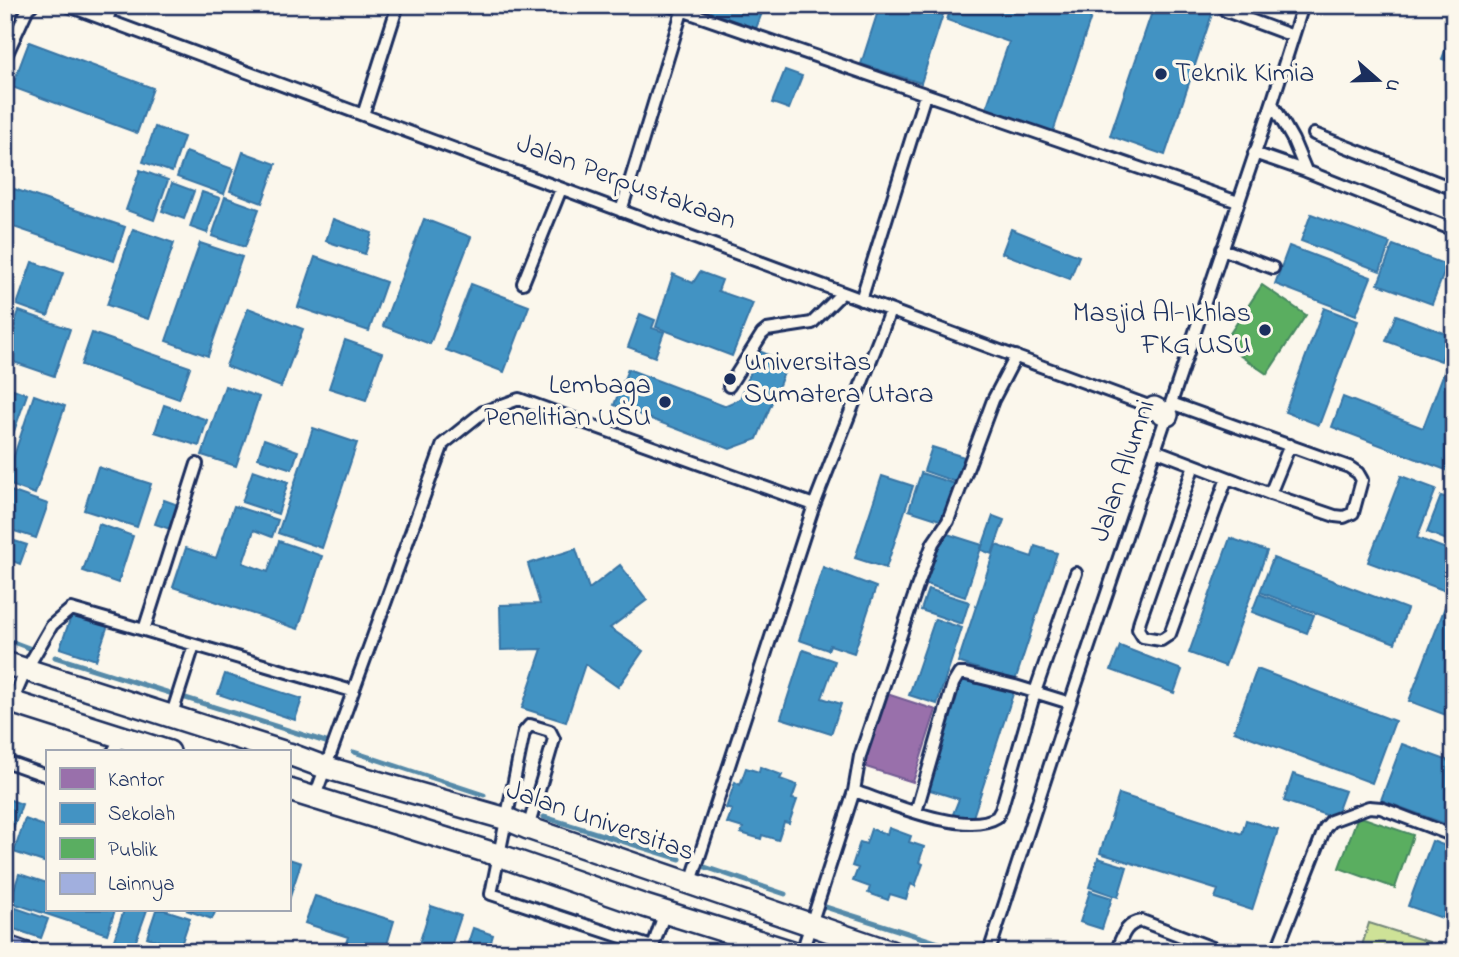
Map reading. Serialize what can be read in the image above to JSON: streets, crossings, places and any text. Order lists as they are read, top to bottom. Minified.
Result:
{"streets":{"street":["Jalan Universitas"],"lane":["Jalan Perpustakaan","Jalan Alumni"]},"crossings":[["Jalan Perpustakaan","Jalan Alumni"]],"places":["Teknik Kimia","Masjid Al-Ikhlas FKG USU","Universitas Sumatera Utara","Lembaga Penelitian USU"],"legend":["Kantor","Sekolah","Publik","Lainnya"],"north":"right"}
